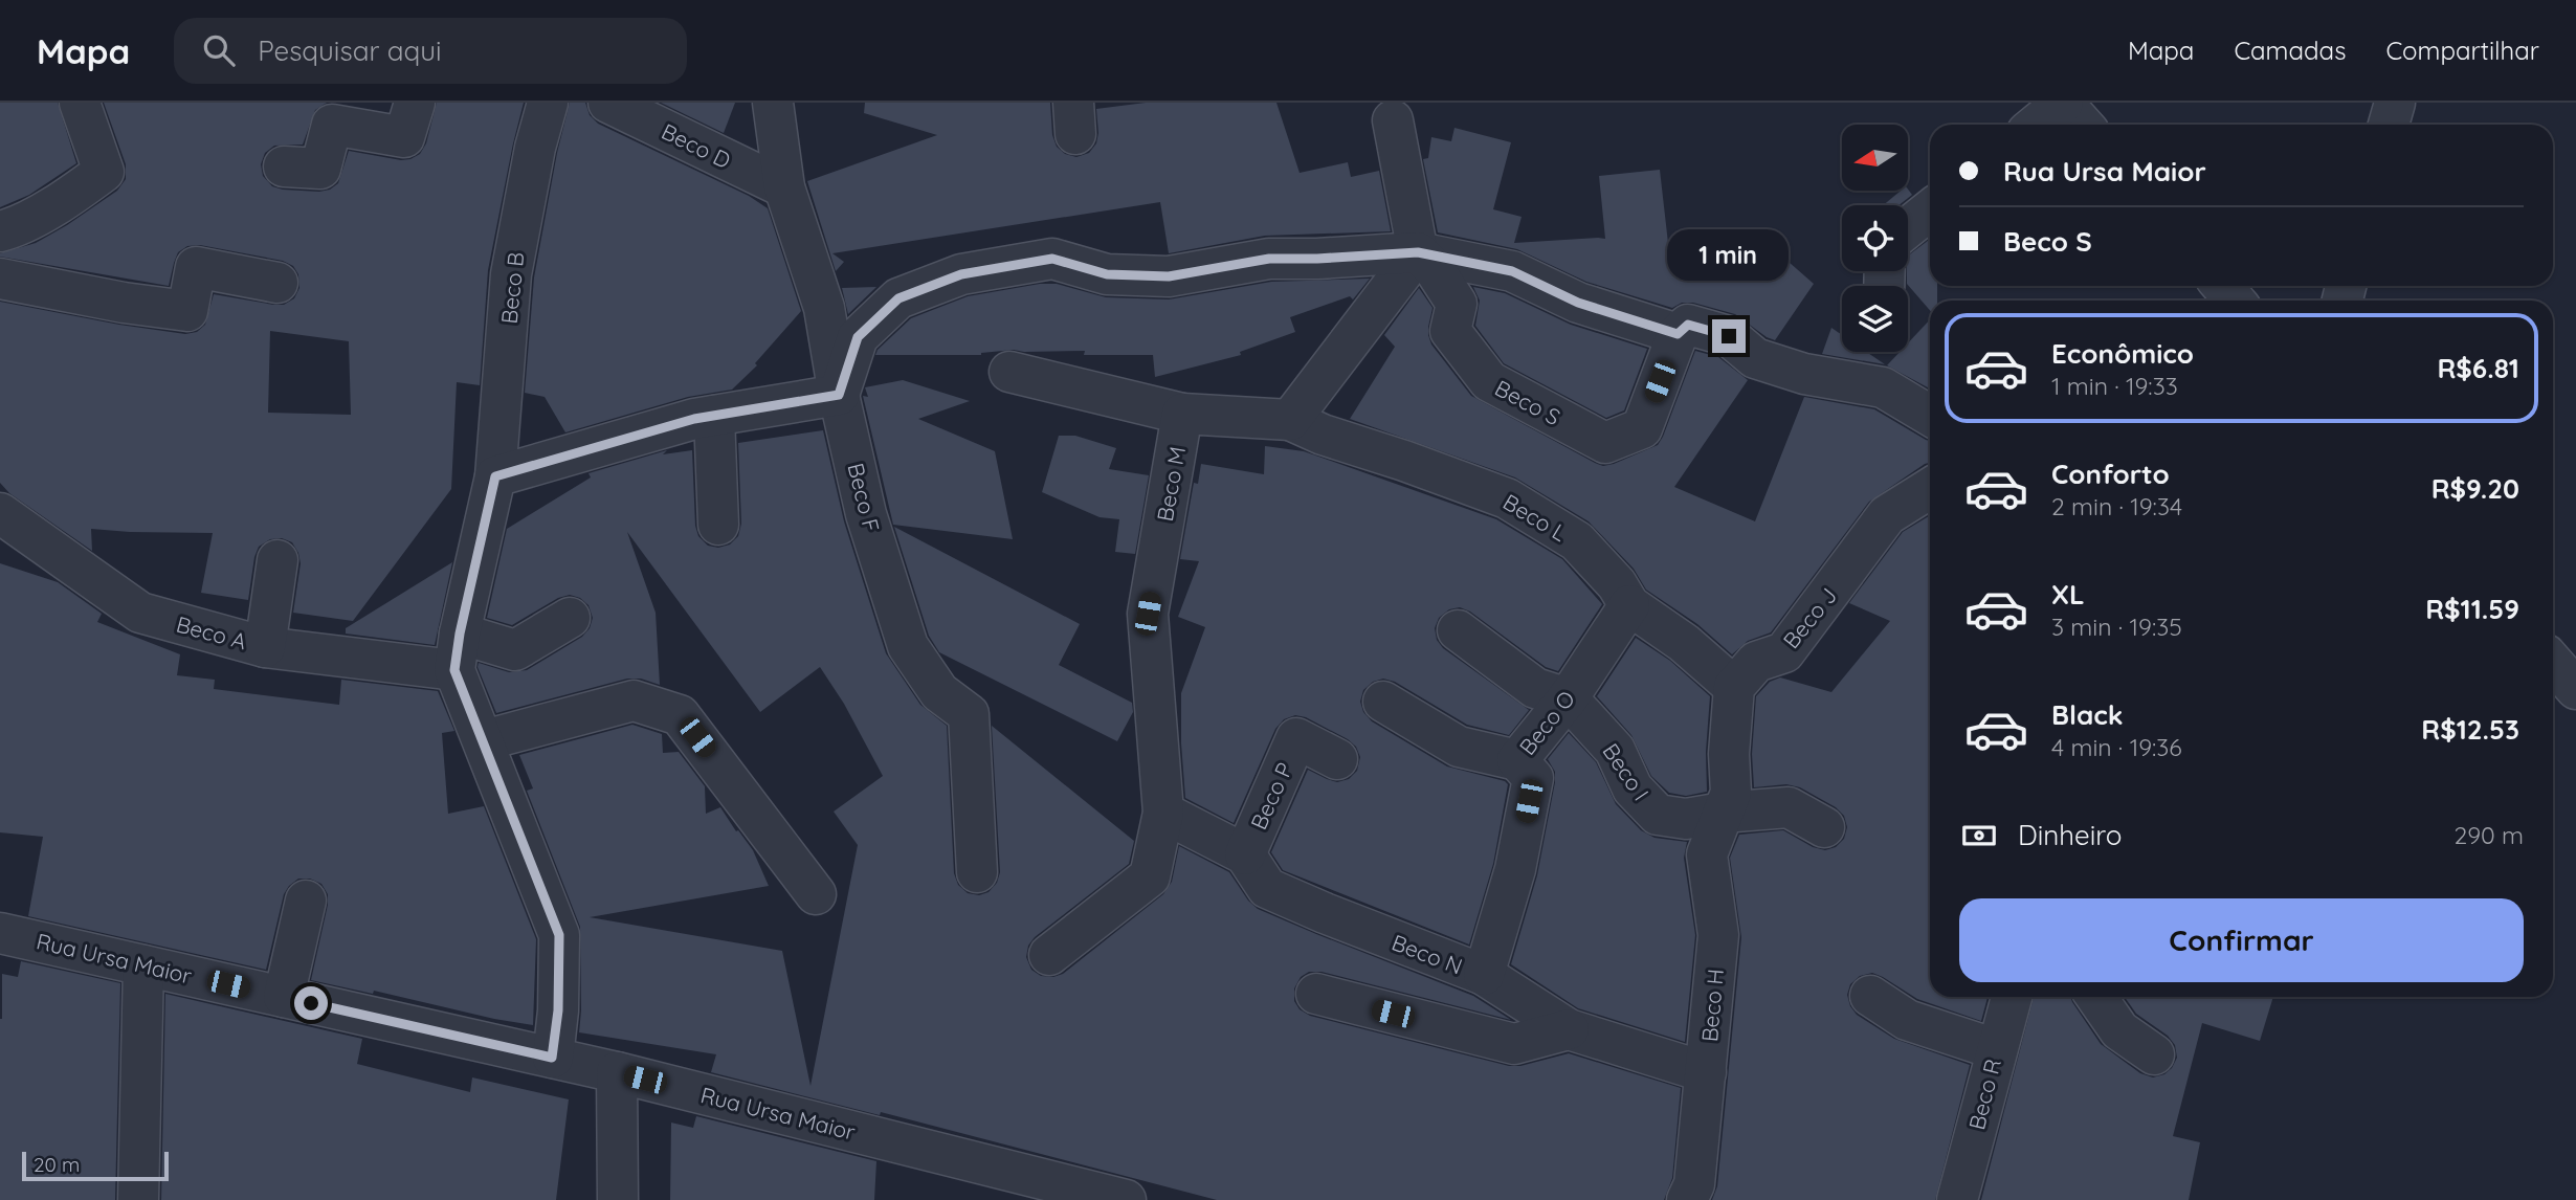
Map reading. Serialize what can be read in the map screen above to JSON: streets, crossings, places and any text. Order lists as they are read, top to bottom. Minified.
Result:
{"streets":{"street":["Beco D","Beco B","Beco S","Beco M","Beco F","Beco L","Beco J","Beco A","Beco O","Beco I","Beco P","Beco N","Rua Ursa Maior","Beco H","Beco R"]},"crossings":[["Beco D","Beco F"],["Beco B","Beco A"],["Beco M","Beco N"],["Beco L","Beco J"],["Beco L","Beco O"],["Beco O","Beco I"],["Beco O","Beco N"],["Beco I","Beco H"],["Beco P","Beco N"],["Beco N","Beco H"]],"scale_bar":"20 m","north":"left","page":{"header":"Mapa","search":"Pesquisar aqui","nav":["Mapa","Camadas","Compartilhar"],"banner":["Rua Ursa Maior","Beco S"],"bubble":"1 min","list":[{"name":"Econômico","note":"1 min · 19:33","value":"R$6.81"},{"name":"Conforto","note":"2 min · 19:34","value":"R$9.20"},{"name":"XL","note":"3 min · 19:35","value":"R$11.59"},{"name":"Black","note":"4 min · 19:36","value":"R$12.53"}],"pay":["Dinheiro","290 m"],"buttons":"Confirmar","scale":"20 m"}}
